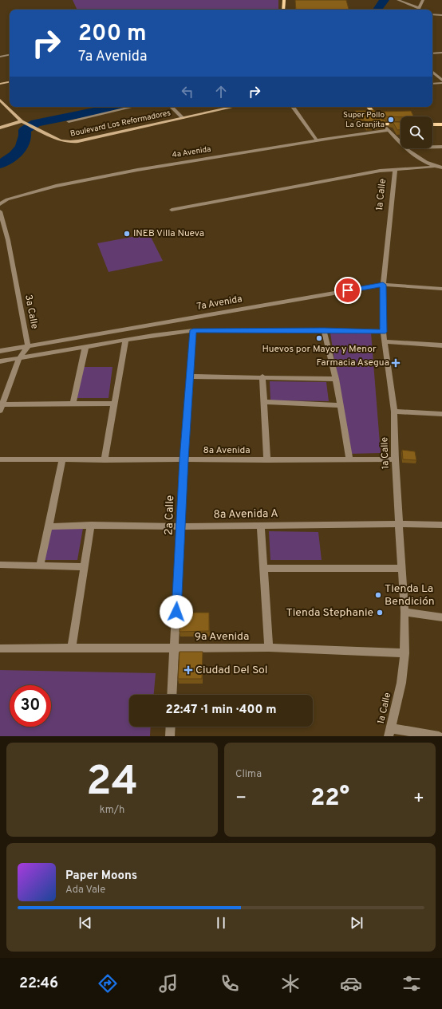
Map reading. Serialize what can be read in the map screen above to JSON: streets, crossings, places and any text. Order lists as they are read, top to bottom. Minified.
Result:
{"streets":{"main road":["Boulevard Los Reformadores"],"street":["4a Avenida","1a Calle","7a Avenida","3a Calle","8a Avenida","8a Avenida A","2a Calle","9a Avenida"]},"crossings":[["1a Calle","7a Avenida"],["1a Calle","8a Avenida"],["1a Calle","8a Avenida A"],["1a Calle","9a Avenida"],["7a Avenida","3a Calle"],["8a Avenida","2a Calle"],["8a Avenida A","2a Calle"],["2a Calle","9a Avenida"]],"places":{"other":["Super Pollo La Granjita","INEB Villa Nueva","Huevos por Mayor y Menor","Tienda La Bendición","Tienda Stephanie"],"health":["Farmacia Asegua","Ciudad Del Sol"]},"page":{"turn":["200 m","7a Avenida"],"limit":"30","trip":"22:47 · 1 min · 400 m","tile":[["24","km/h"],"Clima"],"heat":["−","22°","+"],"song":["Paper Moons","Ada Vale"],"tabs":"22:46"}}
